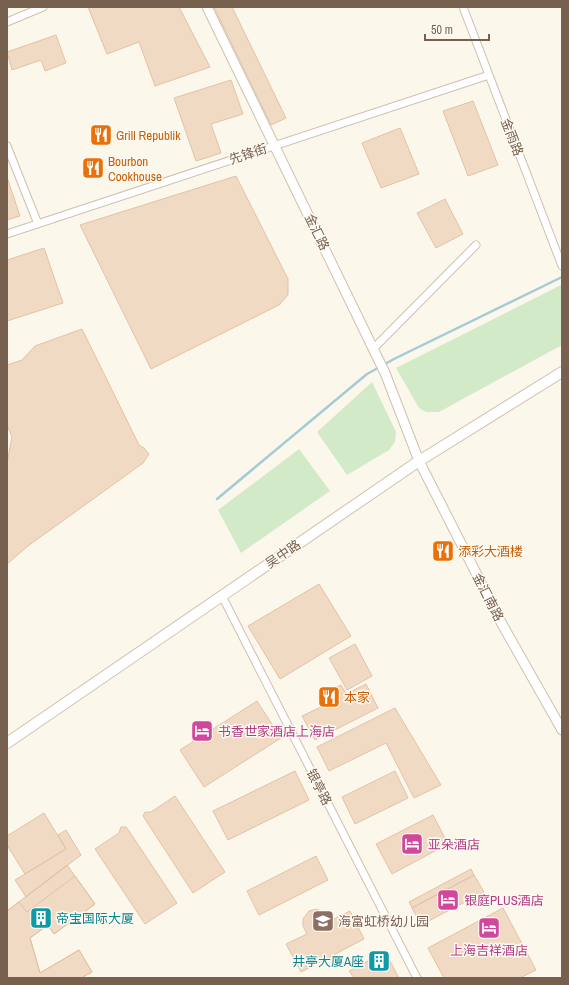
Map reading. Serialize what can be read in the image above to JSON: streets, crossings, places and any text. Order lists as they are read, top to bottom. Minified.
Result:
{"streets":{"main road":["吴中路"],"street":["金雨路","先锋街","金汇路","金汇南路","银亭路"]},"crossings":[["金雨路","先锋街"],["先锋街","金汇路"],["金汇路","吴中路"],["金汇路","金汇南路"],["吴中路","金汇南路"],["吴中路","银亭路"]],"places":{"restaurant":["Grill Republik","Bourbon Cookhouse","添彩大酒楼","本家"],"hotel":["书香世家酒店上海店","亚朵酒店","银庭PLUS酒店","上海吉祥酒店"],"building":["帝宝国际大厦","井亭大厦A座"],"school or university":["海富虹桥幼儿园"]},"scale_bar":"50 m"}
